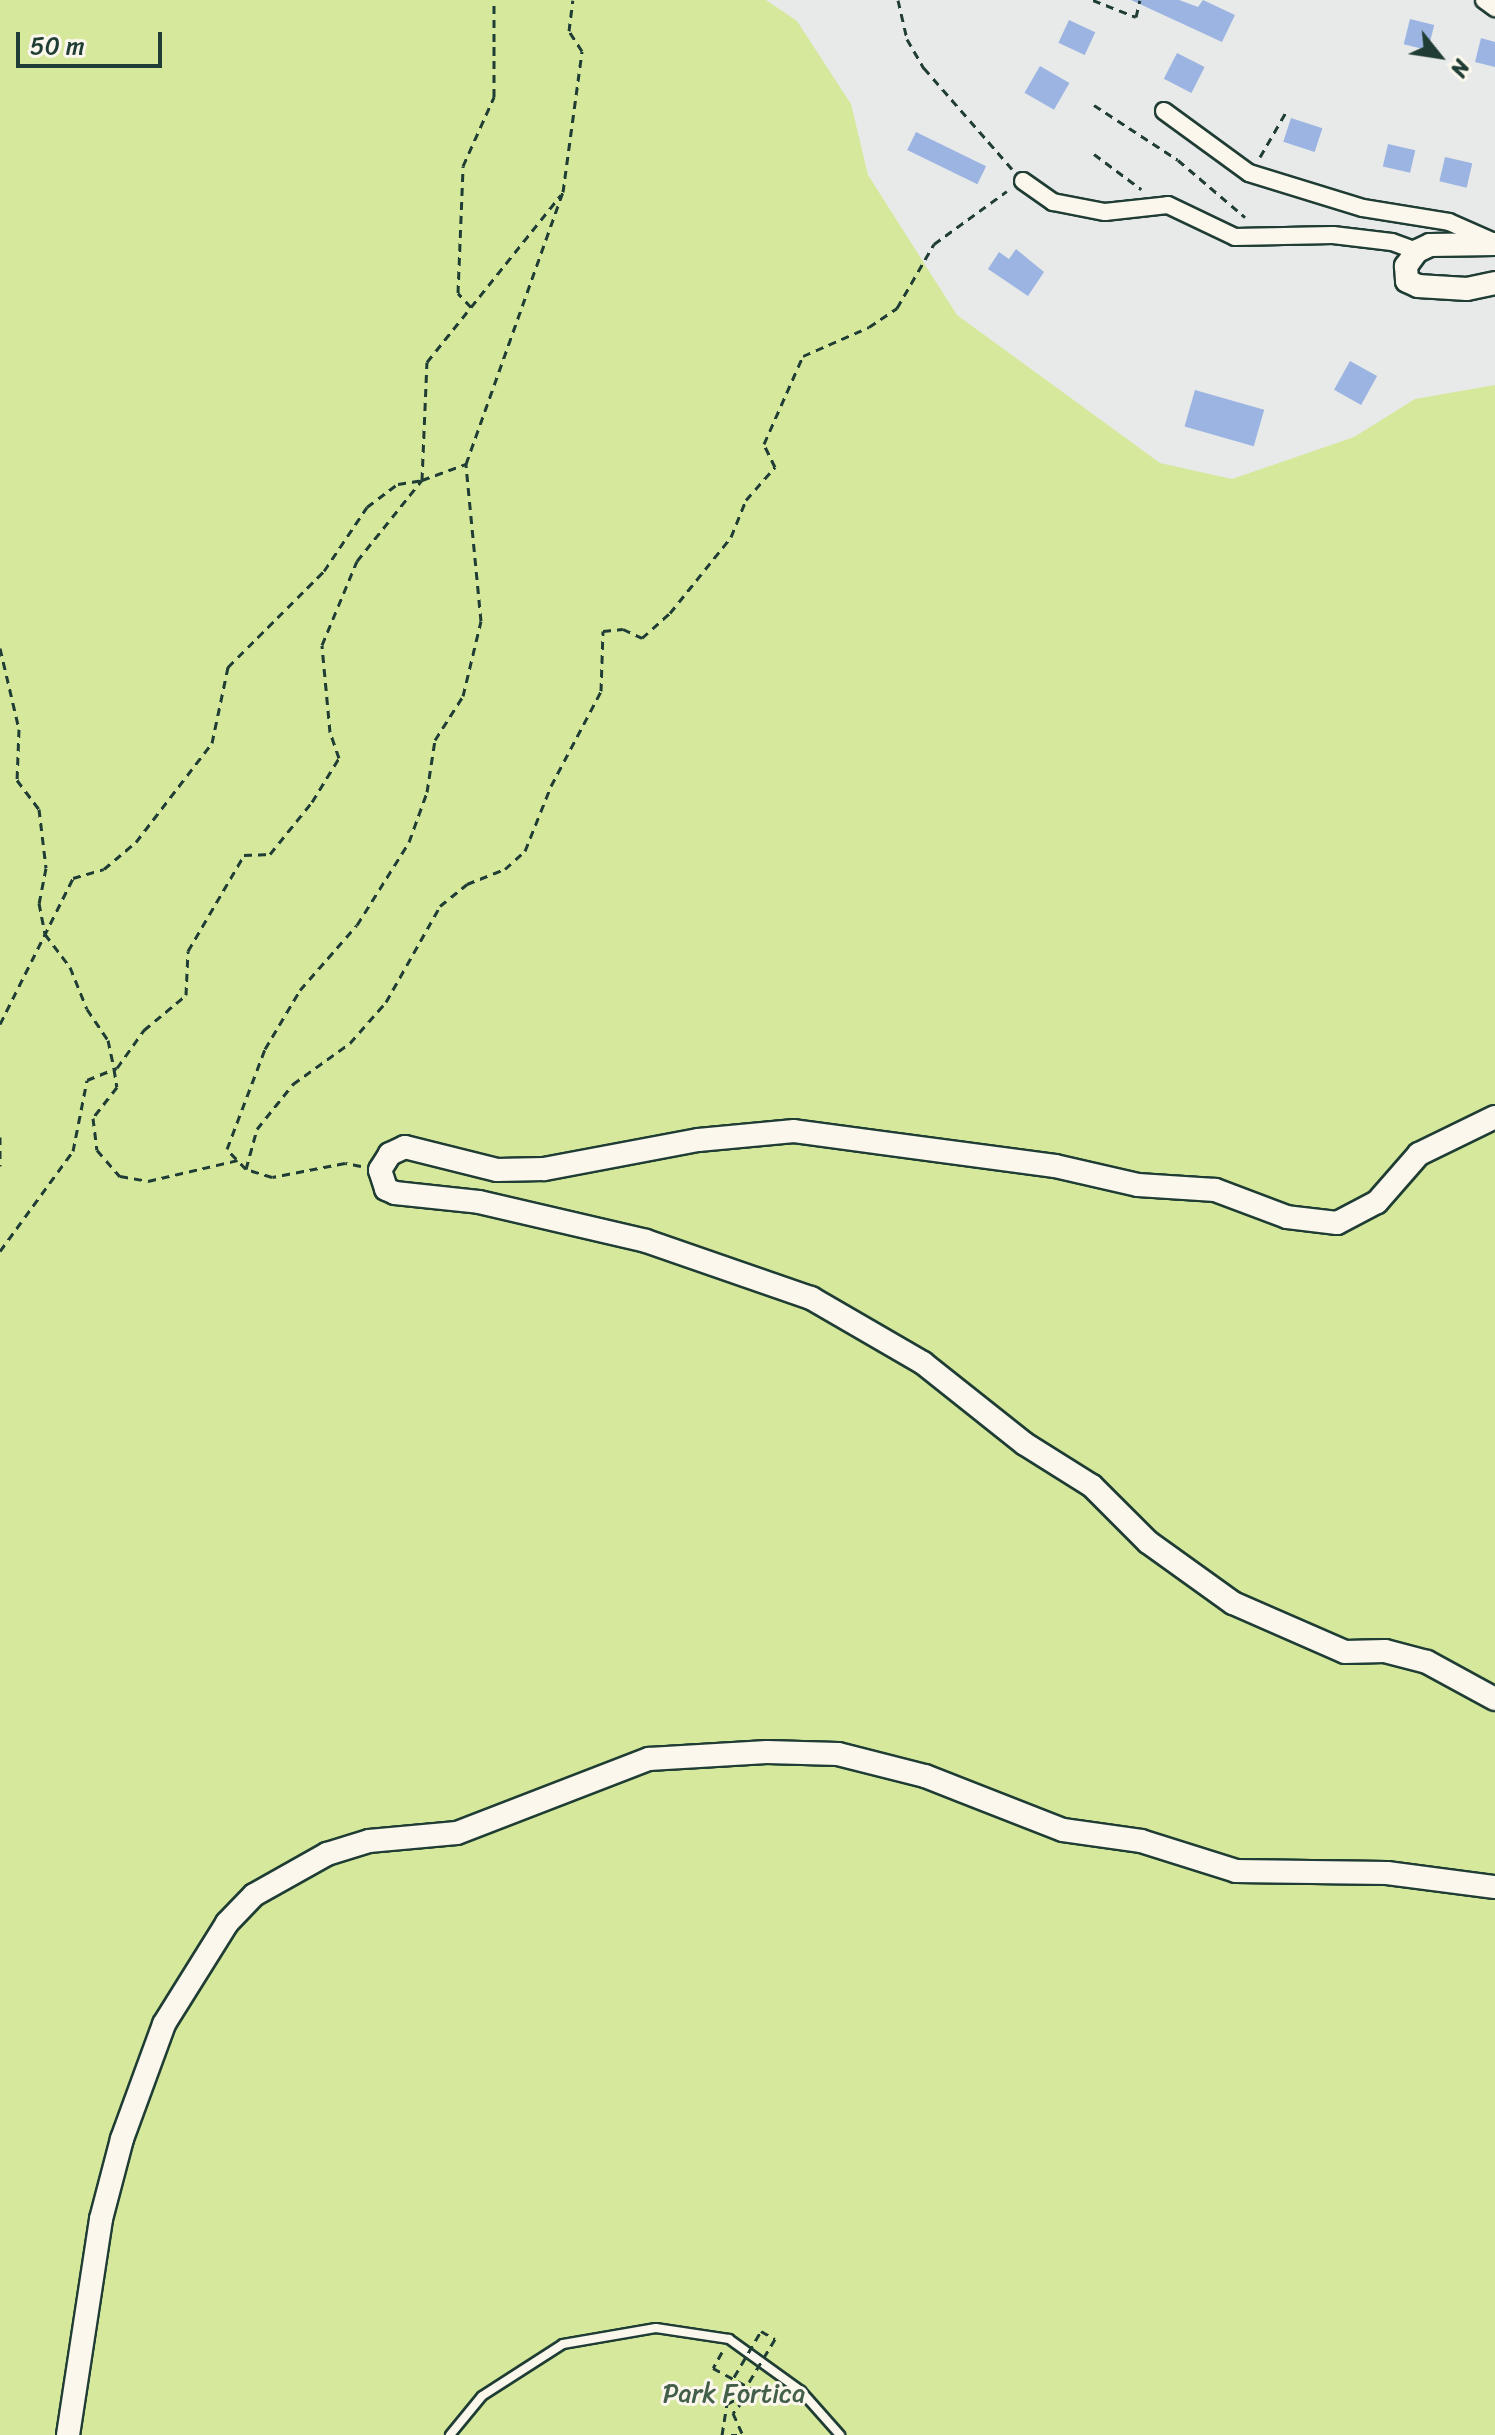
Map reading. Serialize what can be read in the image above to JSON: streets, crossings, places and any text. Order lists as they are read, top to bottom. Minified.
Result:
{"parks":["Park Fortica"],"scale_bar":"50 m","north":"bottom right"}
